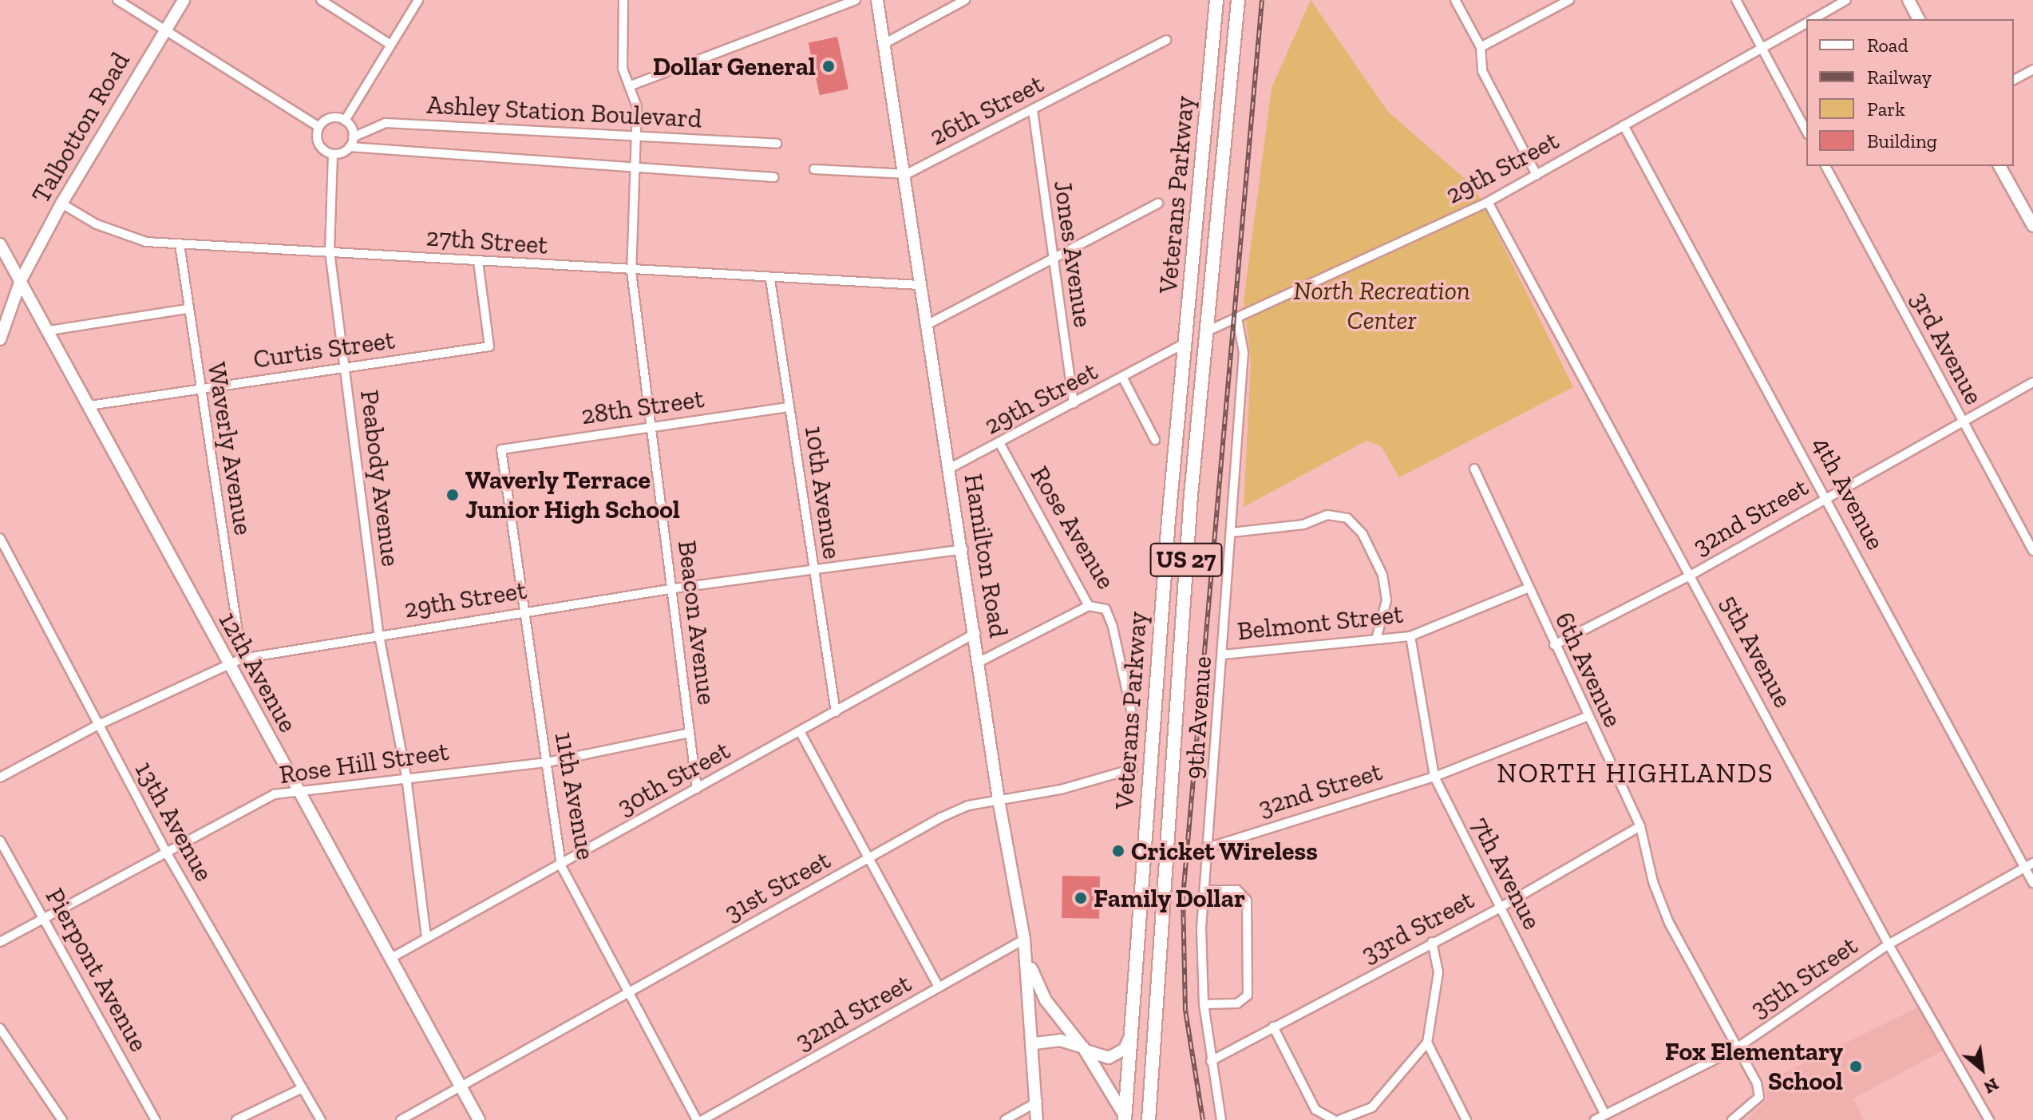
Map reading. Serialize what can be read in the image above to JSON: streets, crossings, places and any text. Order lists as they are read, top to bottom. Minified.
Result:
{"streets":{"main road":["Veterans Parkway","US 27"],"street":["26th Street","Ashley Station Boulevard","Talbotton Road","29th Street","27th Street","Jones Avenue","3rd Avenue","Curtis Street","28th Street","Waverly Avenue","Peabody Avenue","10th Avenue","4th Avenue","32nd Street","Rose Avenue","Hamilton Road","Beacon Avenue","Belmont Street","5th Avenue","6th Avenue","12th Avenue","9th Avenue","Rose Hill Street","30th Street","11th Avenue","13th Avenue","7th Avenue","31st Street","33rd Street","Pierpont Avenue","35th Street"]},"crossings":[["26th Street","Jones Avenue"],["26th Street","Hamilton Road"],["Ashley Station Boulevard","Peabody Avenue"],["Ashley Station Boulevard","Beacon Avenue"],["Talbotton Road","27th Street"],["Talbotton Road","12th Avenue"],["29th Street","Veterans Parkway"],["29th Street","Jones Avenue"],["29th Street","Waverly Avenue"],["29th Street","Peabody Avenue"],["29th Street","10th Avenue"],["29th Street","4th Avenue"],["29th Street","Rose Avenue"],["29th Street","Hamilton Road"],["29th Street","Beacon Avenue"],["29th Street","5th Avenue"],["29th Street","12th Avenue"],["29th Street","9th Avenue"],["29th Street","11th Avenue"],["29th Street","13th Avenue"],["27th Street","Curtis Street"],["27th Street","Waverly Avenue"],["27th Street","Peabody Avenue"],["27th Street","10th Avenue"],["27th Street","Hamilton Road"],["27th Street","Beacon Avenue"],["3rd Avenue","32nd Street"],["Curtis Street","Waverly Avenue"],["Curtis Street","Peabody Avenue"],["Curtis Street","12th Avenue"],["28th Street","10th Avenue"],["28th Street","Beacon Avenue"],["28th Street","11th Avenue"],["Peabody Avenue","Rose Hill Street"],["Peabody Avenue","30th Street"],["10th Avenue","30th Street"],["4th Avenue","32nd Street"],["4th Avenue","35th Street"],["32nd Street","Hamilton Road"],["32nd Street","5th Avenue"],["32nd Street","6th Avenue"],["32nd Street","9th Avenue"],["32nd Street","7th Avenue"],["Rose Avenue","31st Street"],["Hamilton Road","30th Street"],["Hamilton Road","31st Street"],["Beacon Avenue","Rose Hill Street"],["Beacon Avenue","30th Street"],["Belmont Street","6th Avenue"],["Belmont Street","9th Avenue"],["Belmont Street","7th Avenue"],["5th Avenue","35th Street"],["6th Avenue","33rd Street"],["6th Avenue","35th Street"],["12th Avenue","Rose Hill Street"],["12th Avenue","30th Street"],["12th Avenue","31st Street"],["9th Avenue","33rd Street"],["Rose Hill Street","11th Avenue"],["Rose Hill Street","13th Avenue"],["Rose Hill Street","Pierpont Avenue"],["30th Street","11th Avenue"],["11th Avenue","31st Street"],["7th Avenue","33rd Street"],["7th Avenue","35th Street"]],"districts":["NORTH HIGHLANDS"],"parks":["North Recreation Center"],"places":["Dollar General","Waverly Terrace Junior High School","Cricket Wireless","Family Dollar","Fox Elementary School"],"legend":["Road","Railway","Park","Building"],"north":"bottom right"}
